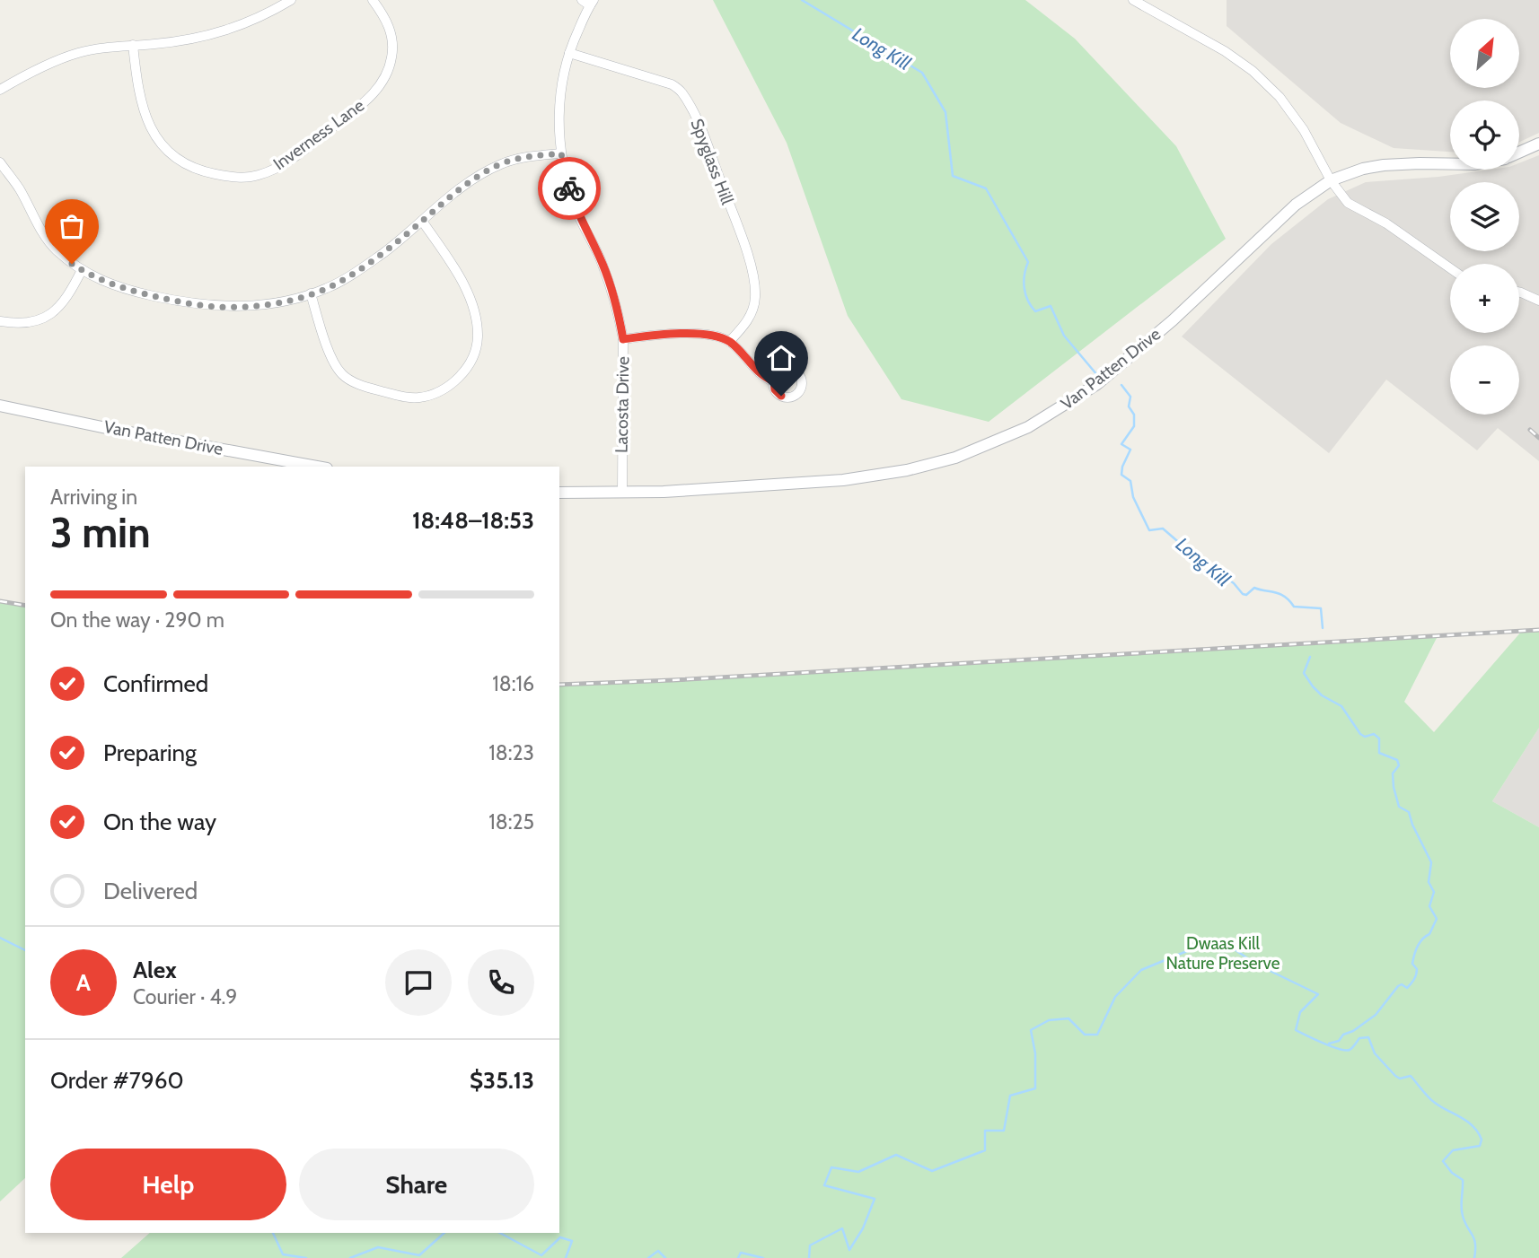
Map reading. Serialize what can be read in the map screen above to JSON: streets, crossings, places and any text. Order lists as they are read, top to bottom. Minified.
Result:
{"streets":{"street":["Inverness Lane","Spyglass Hill","Van Patten Drive","Lacosta Drive"]},"crossings":[["Spyglass Hill","Lacosta Drive"],["Van Patten Drive","Lacosta Drive"]],"water":["Long Kill"],"parks":["Dwaas Kill Nature Preserve"],"north":"top right","page":{"map_buttons":["+","−"],"heading":["3 min","Arriving in","18:48–18:53"],"panel":["Alex","Courier · 4.9","Order #7960","$35.13"],"bar":"On the way · 290 m","list":[["Confirmed","18:16"],["Preparing","18:23"],["On the way","18:25"],"Delivered"],"round":"A","buttons":["Help","Share"]}}
